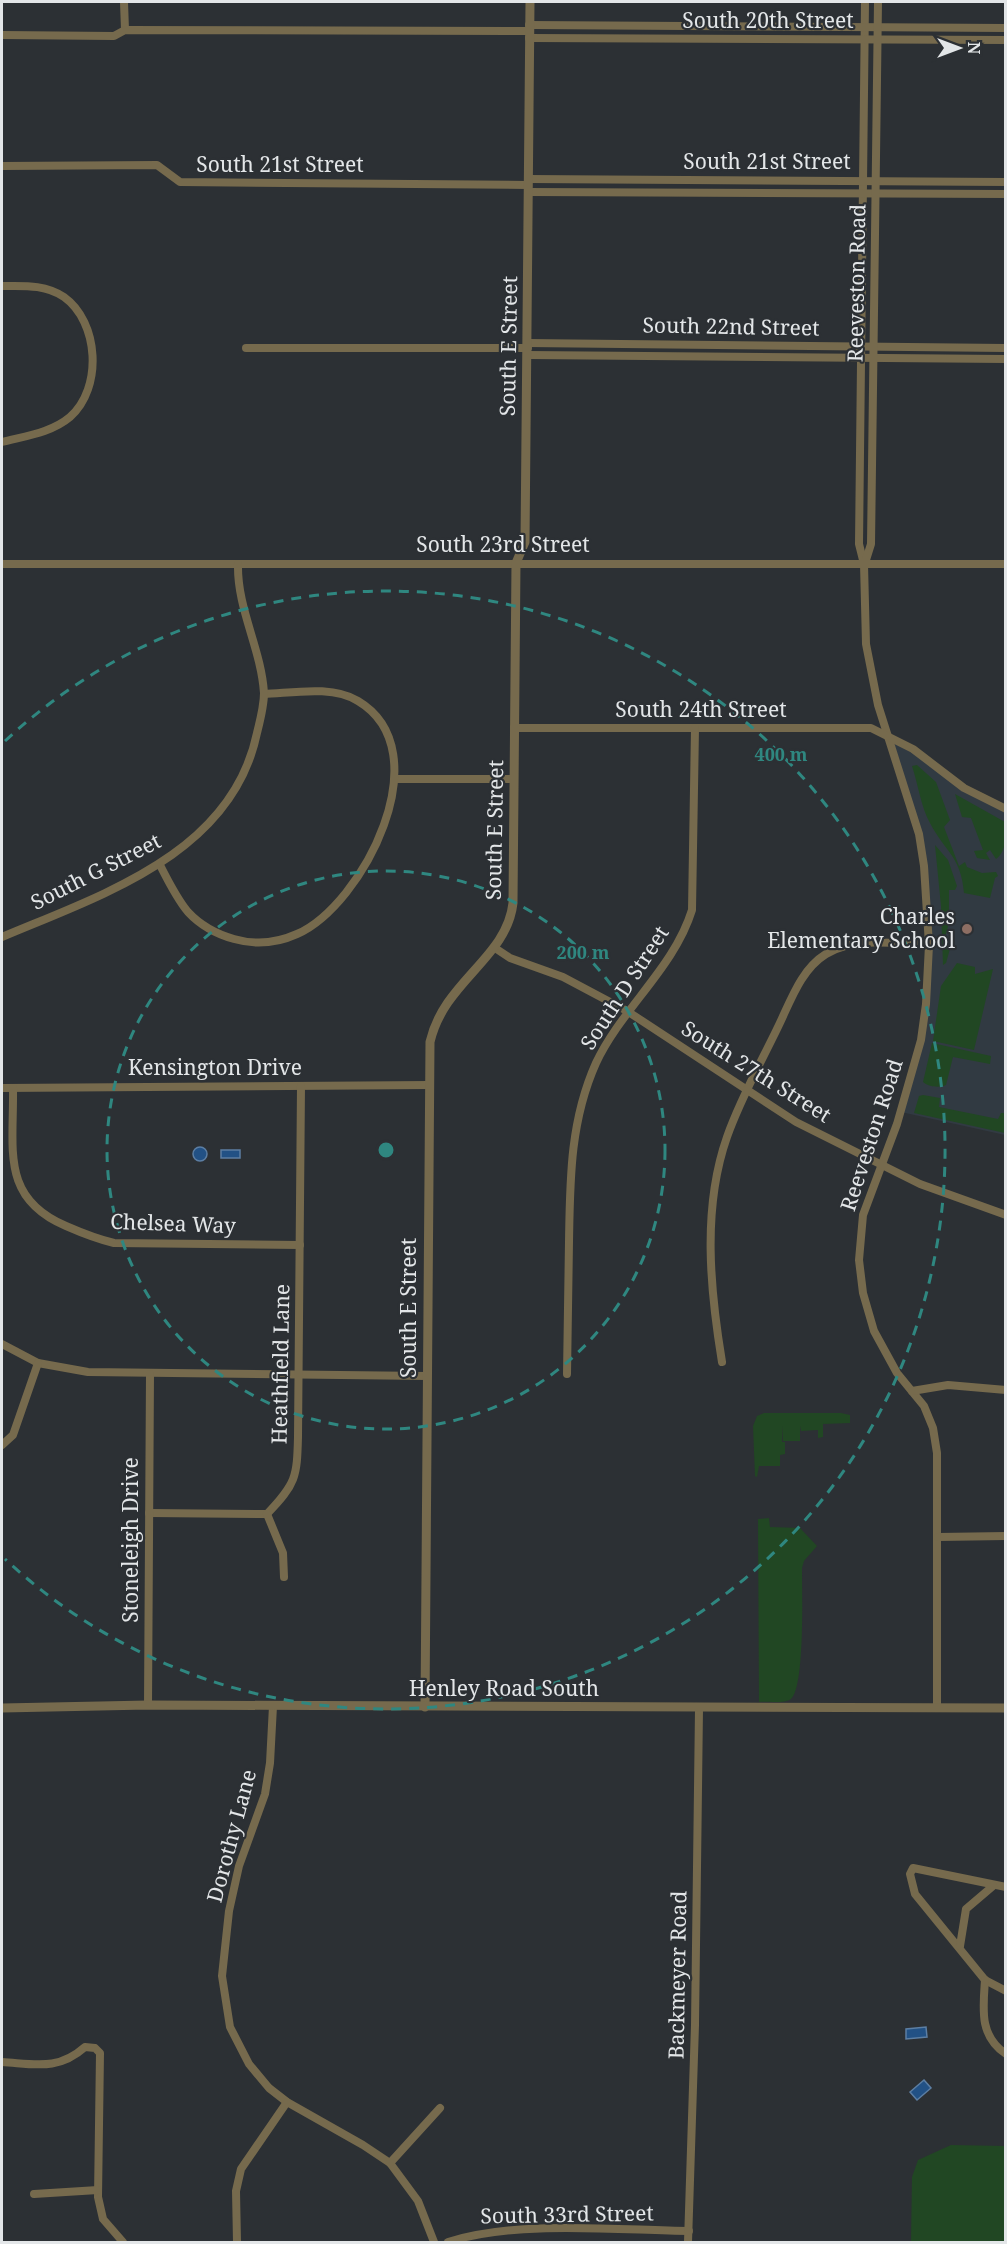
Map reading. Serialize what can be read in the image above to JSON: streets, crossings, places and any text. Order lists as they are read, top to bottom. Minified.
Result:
{"streets":{"street":["South 20th Street","South 21st Street","Reeveston Road","South 22nd Street","South E Street","South 23rd Street","South 24th Street","South G Street","South D Street","Kensington Drive","South 27th Street","Chelsea Way","Heathfield Lane","Stoneleigh Drive","Henley Road South","Dorothy Lane","Backmeyer Road","South 33rd Street"]},"crossings":[["South 20th Street","Reeveston Road"],["South 20th Street","South E Street"],["South 21st Street","Reeveston Road"],["South 21st Street","South E Street"],["Reeveston Road","South 22nd Street"],["Reeveston Road","South 23rd Street"],["Reeveston Road","South 24th Street"],["Reeveston Road","South 27th Street"],["Reeveston Road","Henley Road South"],["South 22nd Street","South E Street"],["South E Street","South 23rd Street"],["South E Street","South 24th Street"],["South E Street","Kensington Drive"],["South E Street","South 27th Street"],["South E Street","Henley Road South"],["South 23rd Street","South G Street"],["South 24th Street","South D Street"],["South D Street","South 27th Street"],["Kensington Drive","Chelsea Way"],["Kensington Drive","Heathfield Lane"],["Chelsea Way","Heathfield Lane"],["Stoneleigh Drive","Henley Road South"],["Henley Road South","Dorothy Lane"],["Henley Road South","Backmeyer Road"],["Backmeyer Road","South 33rd Street"]],"places":["Charles Elementary School"],"north":"right","rings":["400 m","200 m"]}
